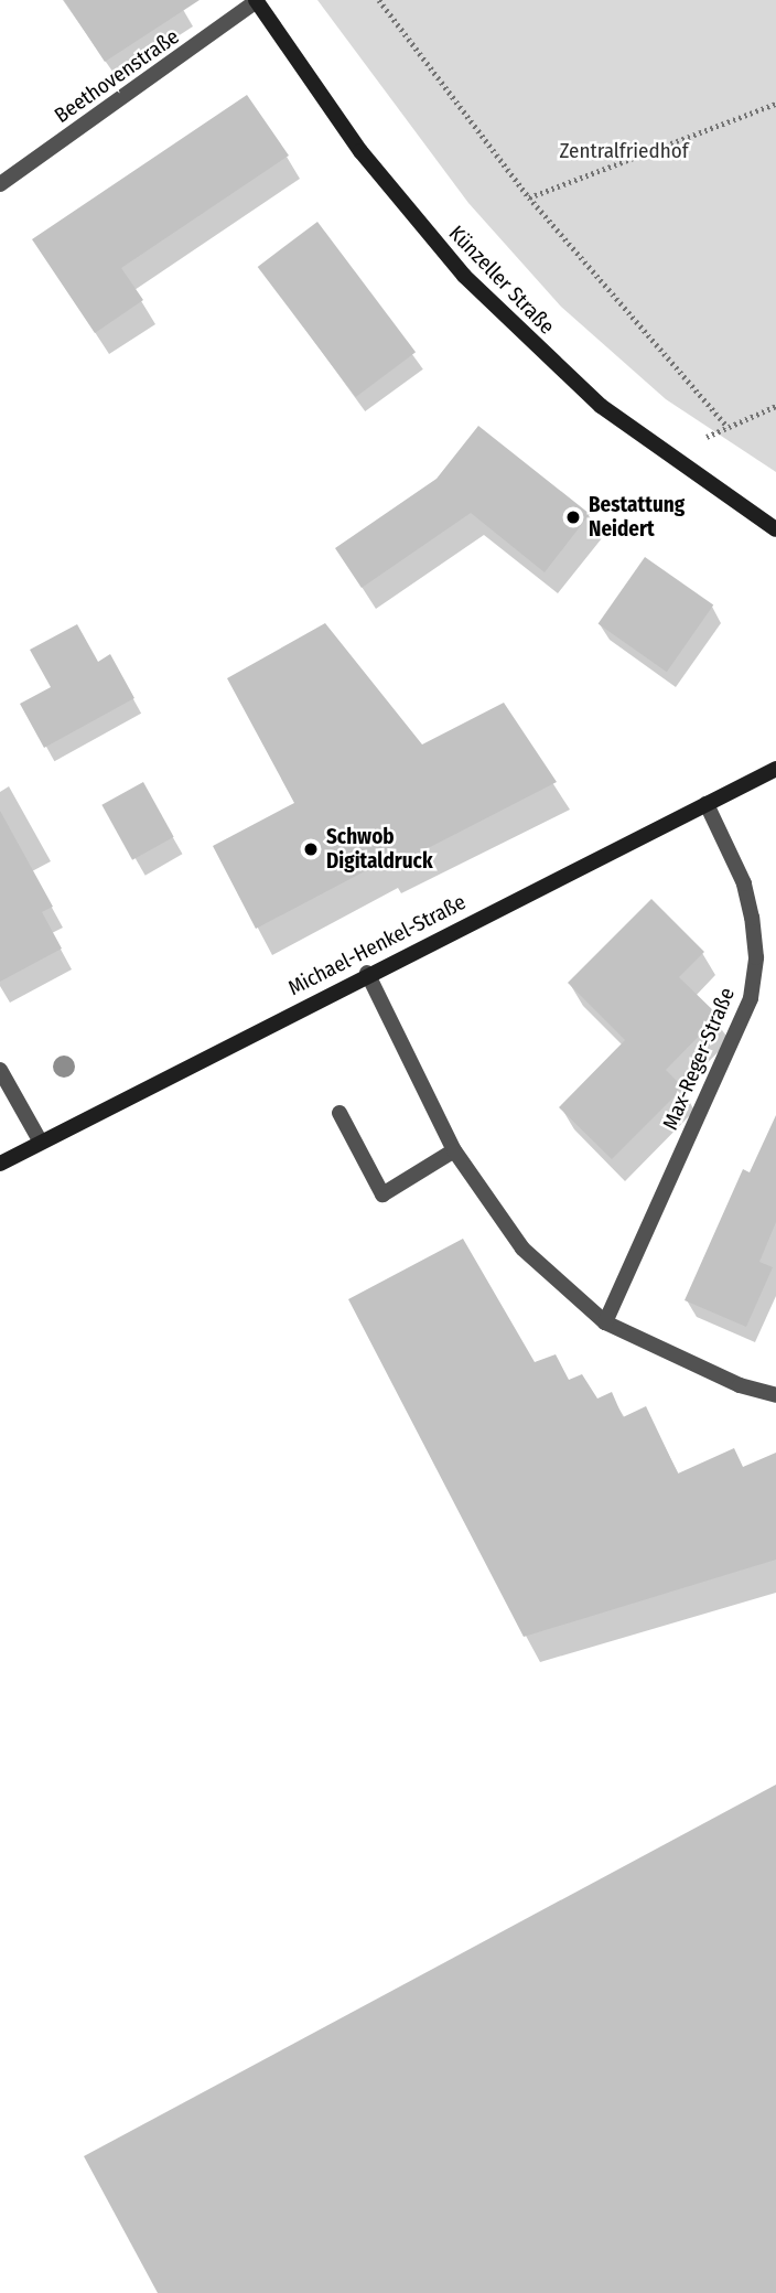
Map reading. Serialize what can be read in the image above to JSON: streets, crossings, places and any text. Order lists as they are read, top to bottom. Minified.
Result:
{"streets":{"main road":["Künzeller Straße","Michael-Henkel-Straße"],"street":["Beethovenstraße","Max-Reger-Straße"]},"crossings":[["Beethovenstraße","Künzeller Straße"],["Michael-Henkel-Straße","Max-Reger-Straße"]],"parks":["Zentralfriedhof"],"places":["Bestattung Neidert","Schwob Digitaldruck"]}
